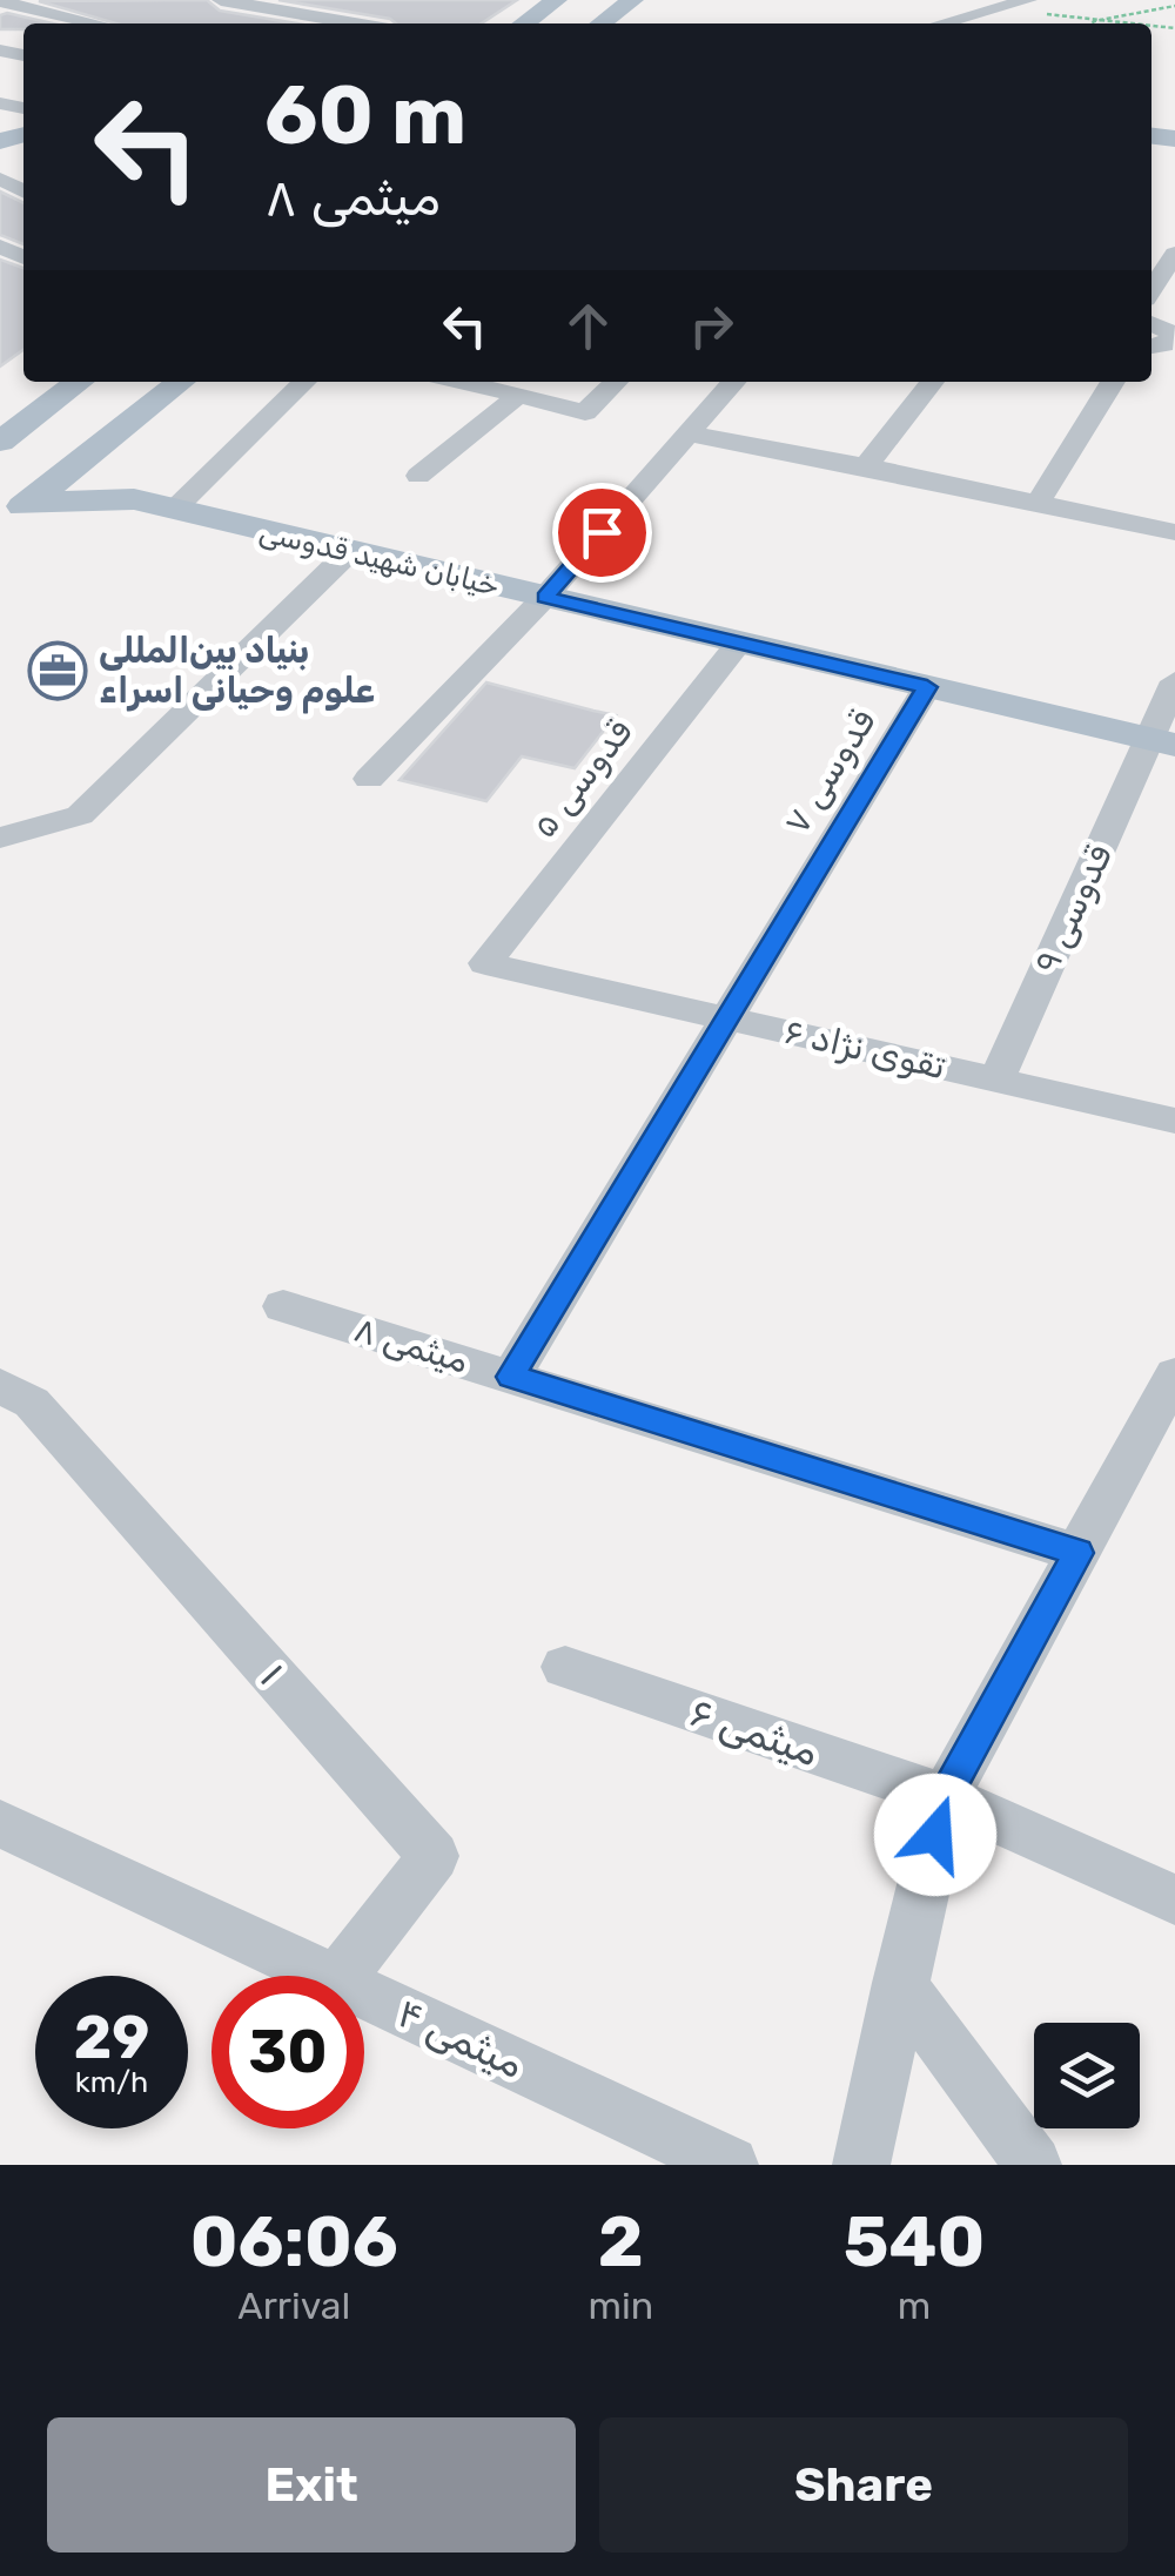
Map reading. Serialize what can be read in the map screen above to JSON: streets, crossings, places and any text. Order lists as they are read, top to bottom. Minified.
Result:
{"streets":{"main road":["خیابان شهید قدوسی"],"street":["قدوسی ۷","قدوسی ۵","قدوسی ۹","تقوی نژاد ۶","میثمی ۸","۱","میثمی ۶","میثمی ۴"]},"crossings":[["خیابان شهید قدوسی","قدوسی ۷"],["خیابان شهید قدوسی","قدوسی ۵"],["خیابان شهید قدوسی","قدوسی ۹"],["قدوسی ۷","تقوی نژاد ۶"],["قدوسی ۷","میثمی ۸"],["قدوسی ۵","تقوی نژاد ۶"],["قدوسی ۹","تقوی نژاد ۶"]],"places":{"office":["بنیاد بین‌المللی علوم وحیانی اسراء"]},"page":{"turn":["60 m","میثمی ۸"],"speed":"29 km/h","limit":"30","eta":["06:06","Arrival","2","min","540","m"],"buttons":["Exit","Share"]}}
